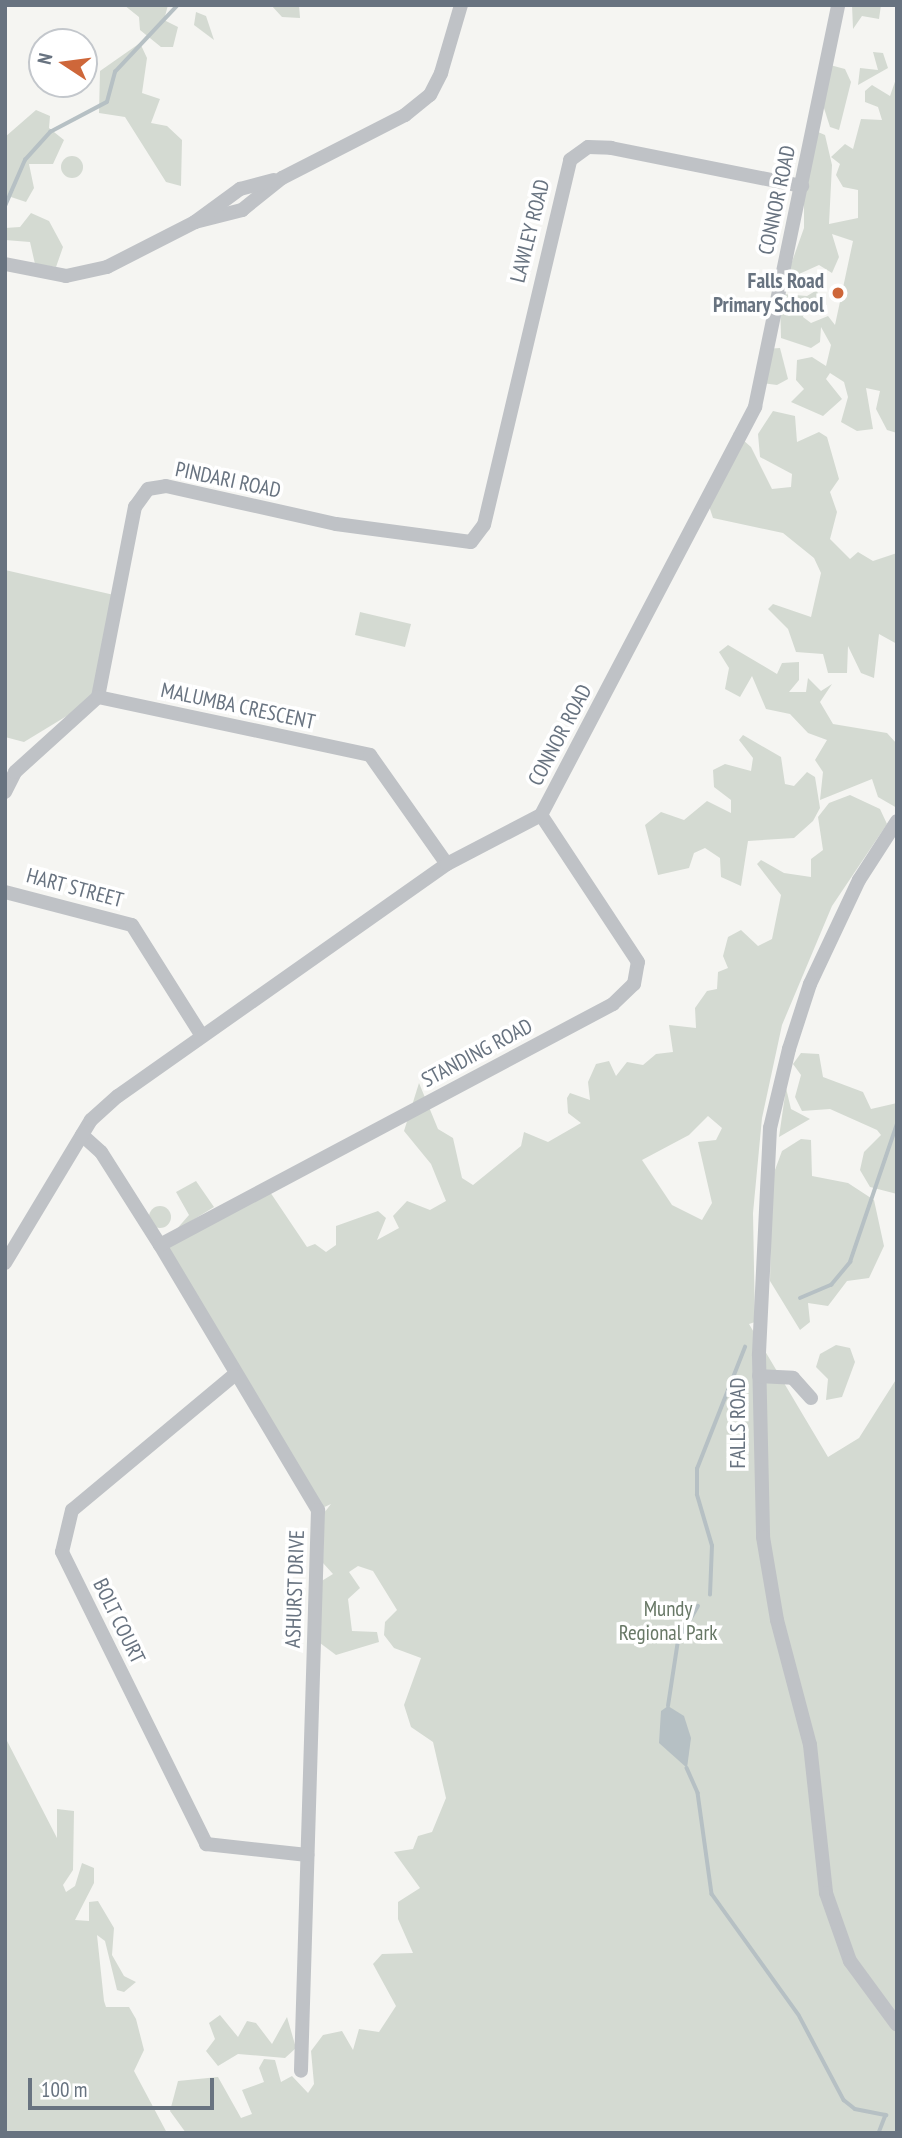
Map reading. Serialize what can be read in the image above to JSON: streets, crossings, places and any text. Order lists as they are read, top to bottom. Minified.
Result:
{"streets":{"street":["CONNOR ROAD","LAWLEY ROAD","PINDARI ROAD","MALUMBA CRESCENT","HART STREET","STANDING ROAD","FALLS ROAD","ASHURST DRIVE","BOLT COURT"]},"crossings":[["CONNOR ROAD","LAWLEY ROAD"],["CONNOR ROAD","MALUMBA CRESCENT"],["CONNOR ROAD","HART STREET"],["CONNOR ROAD","STANDING ROAD"],["CONNOR ROAD","ASHURST DRIVE"],["LAWLEY ROAD","PINDARI ROAD"],["PINDARI ROAD","MALUMBA CRESCENT"],["STANDING ROAD","ASHURST DRIVE"],["ASHURST DRIVE","BOLT COURT"]],"parks":["Mundy Regional Park"],"places":["Falls Road Primary School"],"scale_bar":"100 m","north":"left"}
